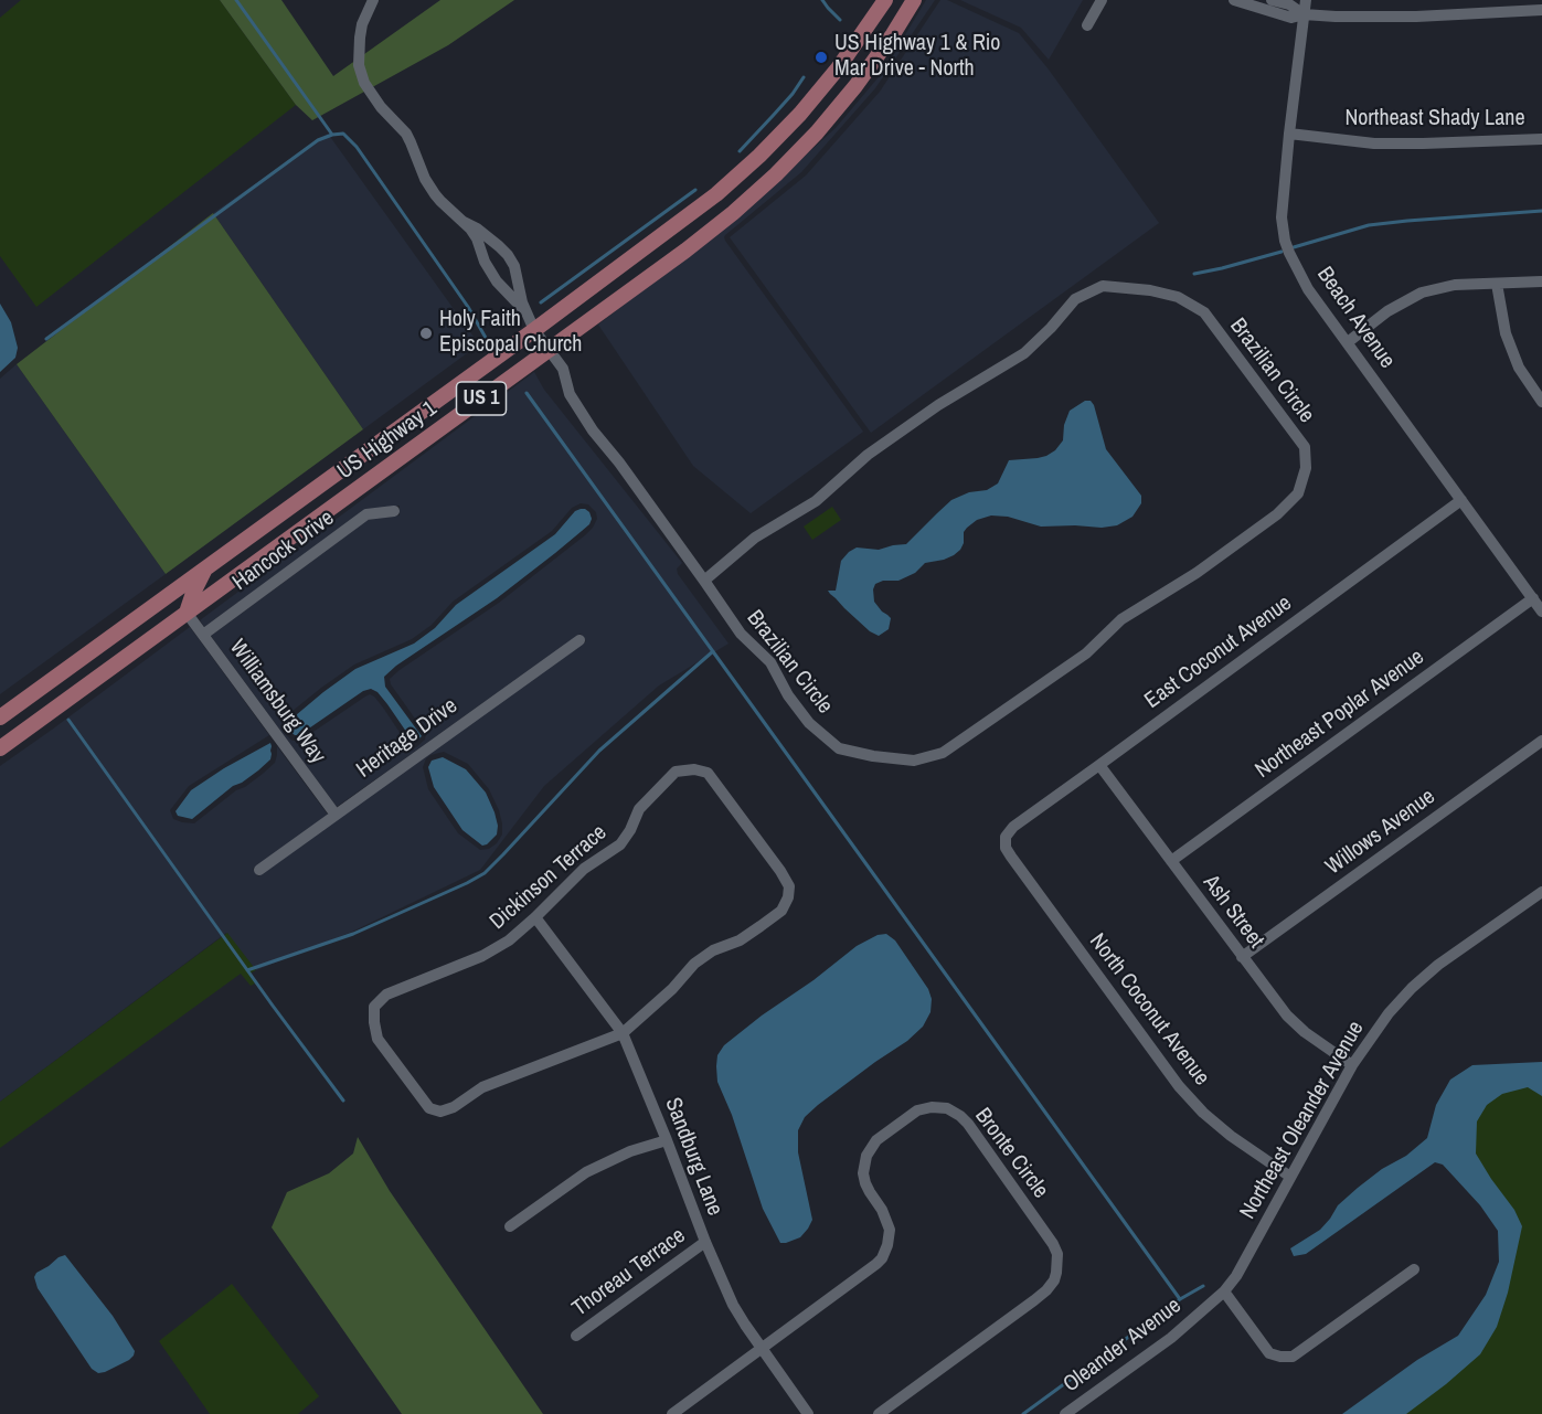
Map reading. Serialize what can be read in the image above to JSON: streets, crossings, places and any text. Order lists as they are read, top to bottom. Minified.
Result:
{"streets":{"main road":["US 1","US Highway 1"],"street":["Northeast Shady Lane","Beach Avenue","Brazilian Circle","Hancock Drive","East Coconut Avenue","Williamsburg Way","Northeast Poplar Avenue","Heritage Drive","Willows Avenue","Dickinson Terrace","Ash Street","North Coconut Avenue","Northeast Oleander Avenue","Bronte Circle","Sandburg Lane","Thoreau Terrace","Oleander Avenue"]},"crossings":[["Northeast Shady Lane","Beach Avenue"],["Beach Avenue","East Coconut Avenue"],["Beach Avenue","Northeast Poplar Avenue"],["Brazilian Circle","US Highway 1"],["US Highway 1","Williamsburg Way"],["Hancock Drive","Williamsburg Way"],["East Coconut Avenue","Ash Street"],["East Coconut Avenue","North Coconut Avenue"],["Williamsburg Way","Heritage Drive"],["Northeast Poplar Avenue","Ash Street"],["Willows Avenue","Ash Street"],["Dickinson Terrace","Sandburg Lane"],["Ash Street","Northeast Oleander Avenue"],["North Coconut Avenue","Northeast Oleander Avenue"],["Northeast Oleander Avenue","Oleander Avenue"],["Bronte Circle","Sandburg Lane"],["Sandburg Lane","Thoreau Terrace"]],"places":["US Highway 1 & Rio Mar Drive - North","Holy Faith Episcopal Church"]}
